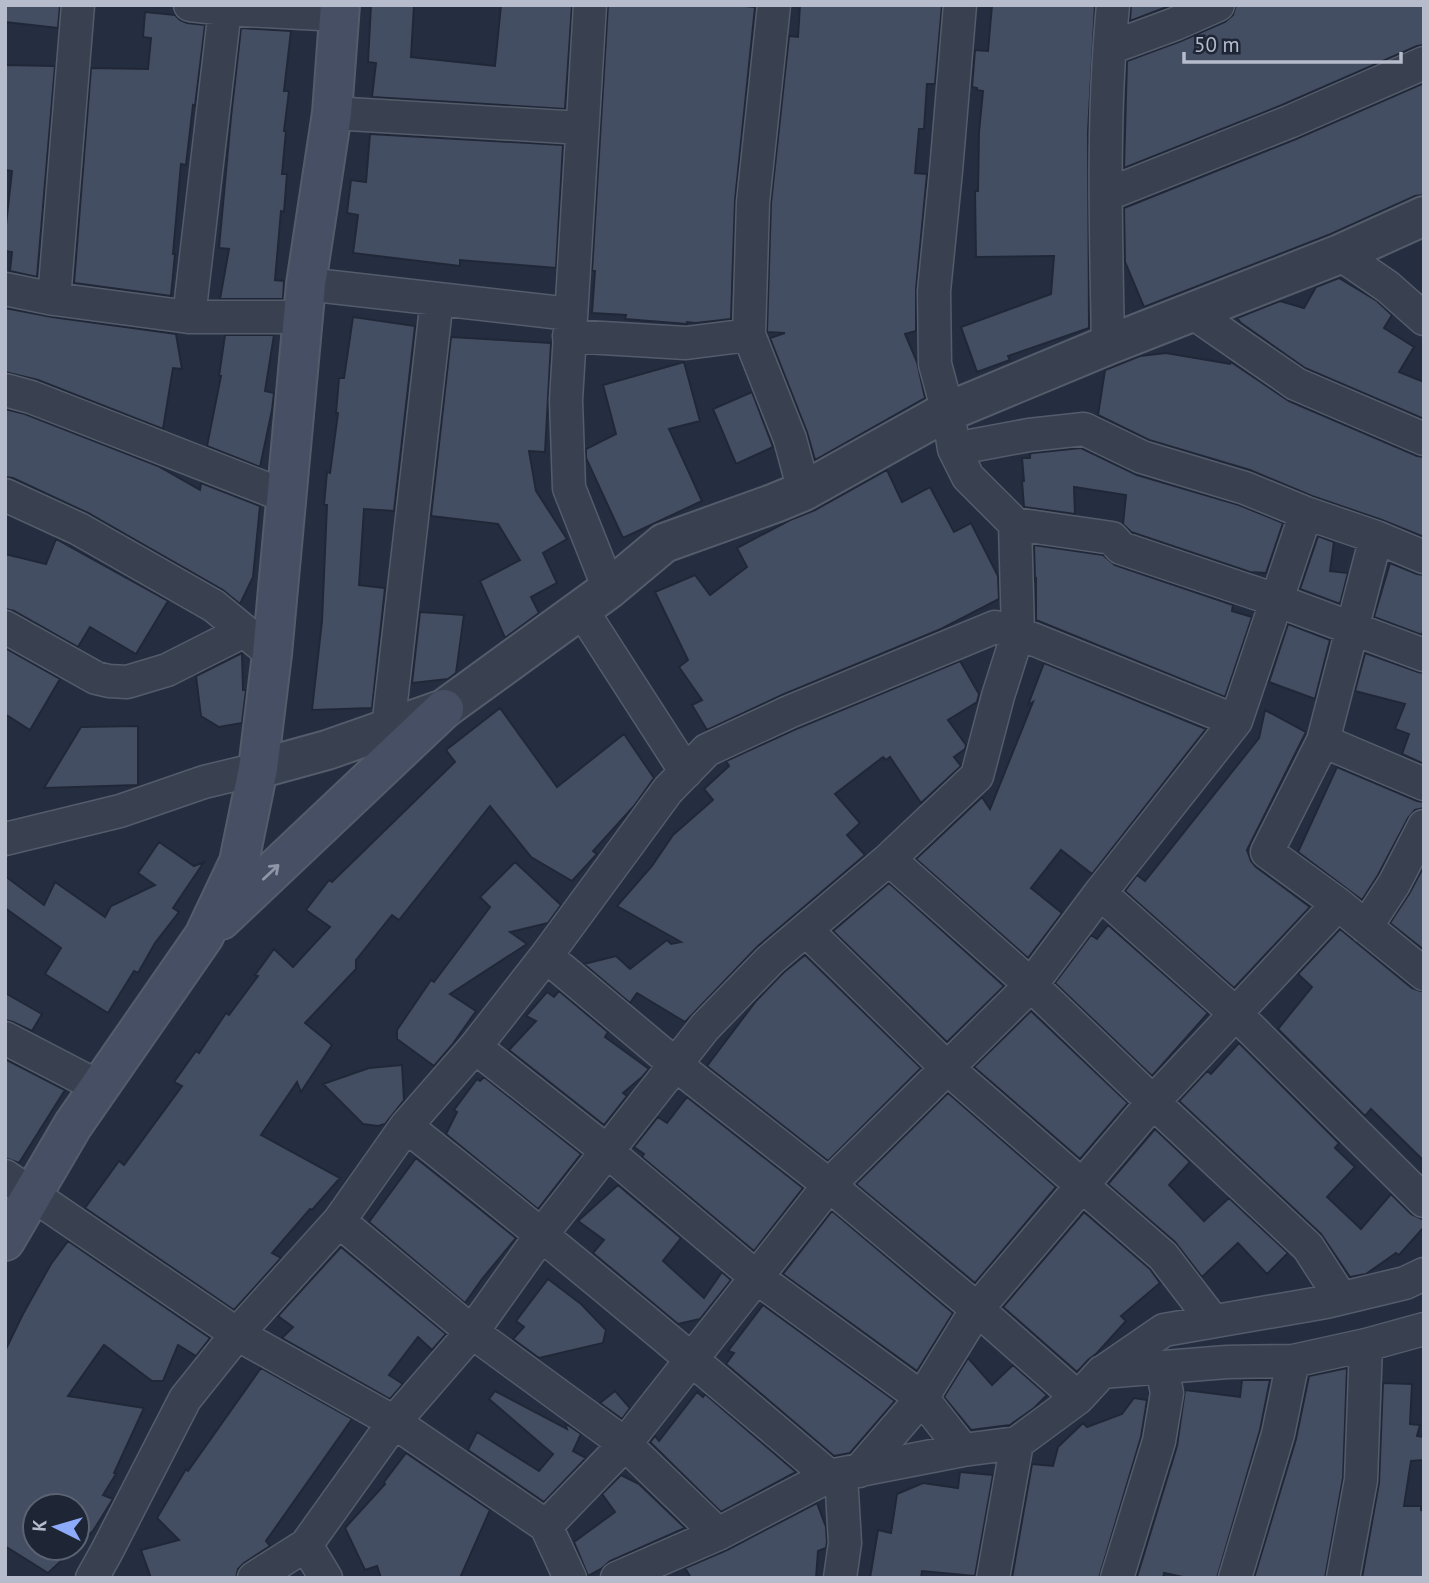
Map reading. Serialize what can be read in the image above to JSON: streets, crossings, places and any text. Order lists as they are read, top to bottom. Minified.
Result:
{"scale_bar":"50 m","north":"left"}
